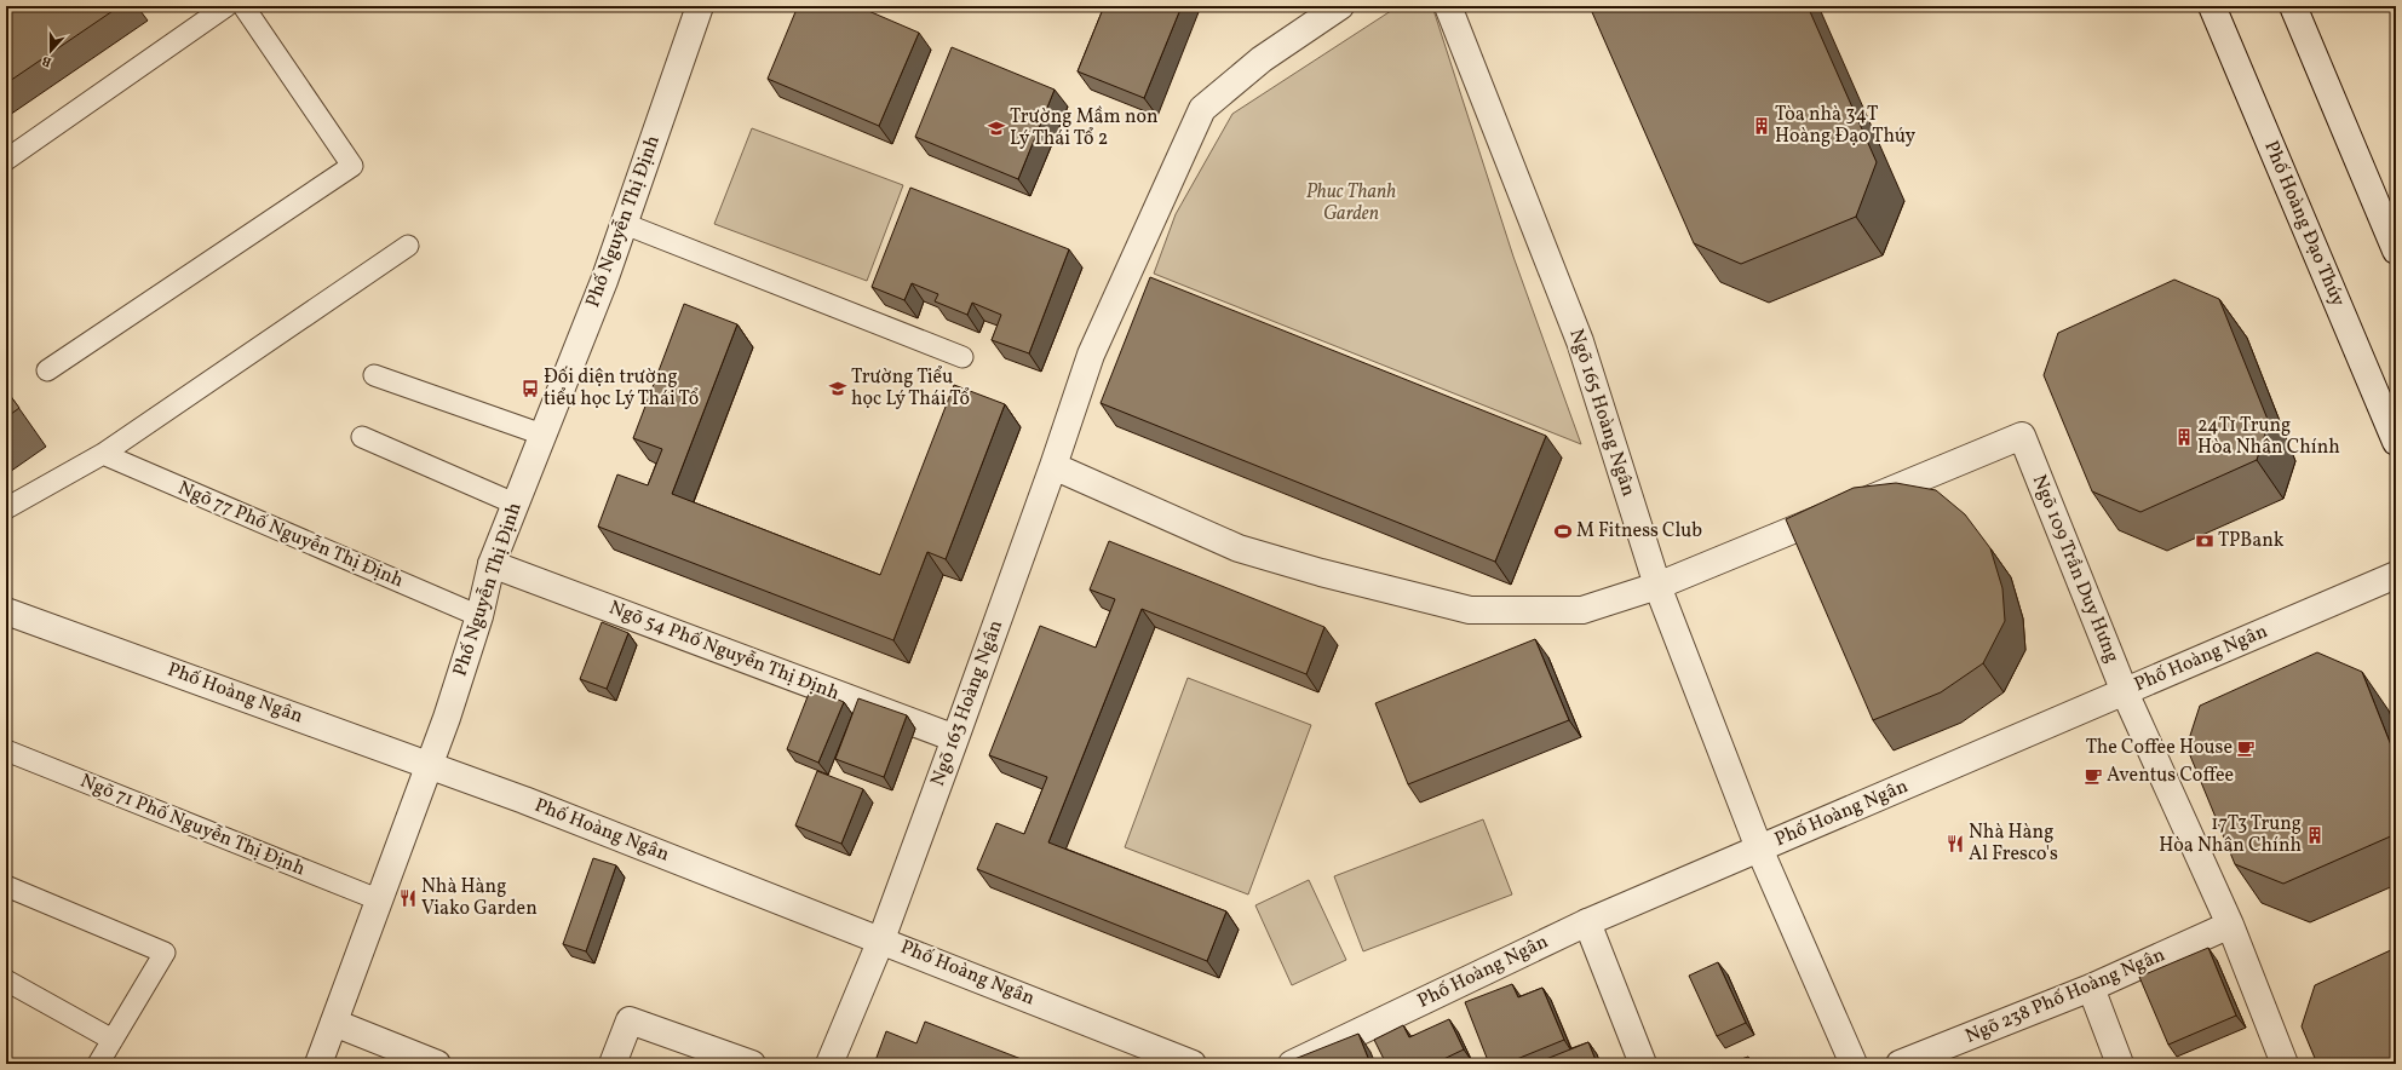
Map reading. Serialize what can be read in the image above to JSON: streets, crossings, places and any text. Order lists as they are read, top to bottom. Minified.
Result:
{"streets":{"street":["Phố Nguyễn Thị Định","Phố Hoàng Đạo Thúy","Ngõ 165 Hoàng Ngân","Ngõ 109 Trần Duy Hưng","Ngõ 54 Phố Nguyễn Thị Định","Phố Hoàng Ngân","Ngõ 163 Hoàng Ngân","Ngõ 238 Phố Hoàng Ngân"],"lane":["Ngõ 77 Phố Nguyễn Thị Định","Ngõ 71 Phố Nguyễn Thị Định"]},"crossings":[["Phố Nguyễn Thị Định","Ngõ 77 Phố Nguyễn Thị Định"],["Phố Nguyễn Thị Định","Ngõ 54 Phố Nguyễn Thị Định"],["Phố Nguyễn Thị Định","Phố Hoàng Ngân"],["Phố Nguyễn Thị Định","Ngõ 71 Phố Nguyễn Thị Định"],["Ngõ 165 Hoàng Ngân","Ngõ 109 Trần Duy Hưng"],["Ngõ 165 Hoàng Ngân","Phố Hoàng Ngân"],["Ngõ 109 Trần Duy Hưng","Phố Hoàng Ngân"],["Ngõ 109 Trần Duy Hưng","Ngõ 238 Phố Hoàng Ngân"],["Ngõ 54 Phố Nguyễn Thị Định","Ngõ 163 Hoàng Ngân"],["Phố Hoàng Ngân","Ngõ 163 Hoàng Ngân"]],"parks":["Phuc Thanh Garden"],"places":{"building":["Tòa nhà 34T Hoàng Đạo Thúy","24T1 Trung Hòa Nhân Chính","17T3 Trung Hòa Nhân Chính"],"school or university":["Trường Mầm non Lý Thái Tổ 2","Trường Tiểu học Lý Thái Tổ"],"bus stop":["Đối diện trường tiểu học Lý Thái Tổ"],"sports":["M Fitness Club"],"bank":["TPBank"],"cafe":["The Coffee House","Aventus Coffee"],"restaurant":["Nhà Hàng Al Fresco's","Nhà Hàng Viako Garden"]},"north":"bottom"}
